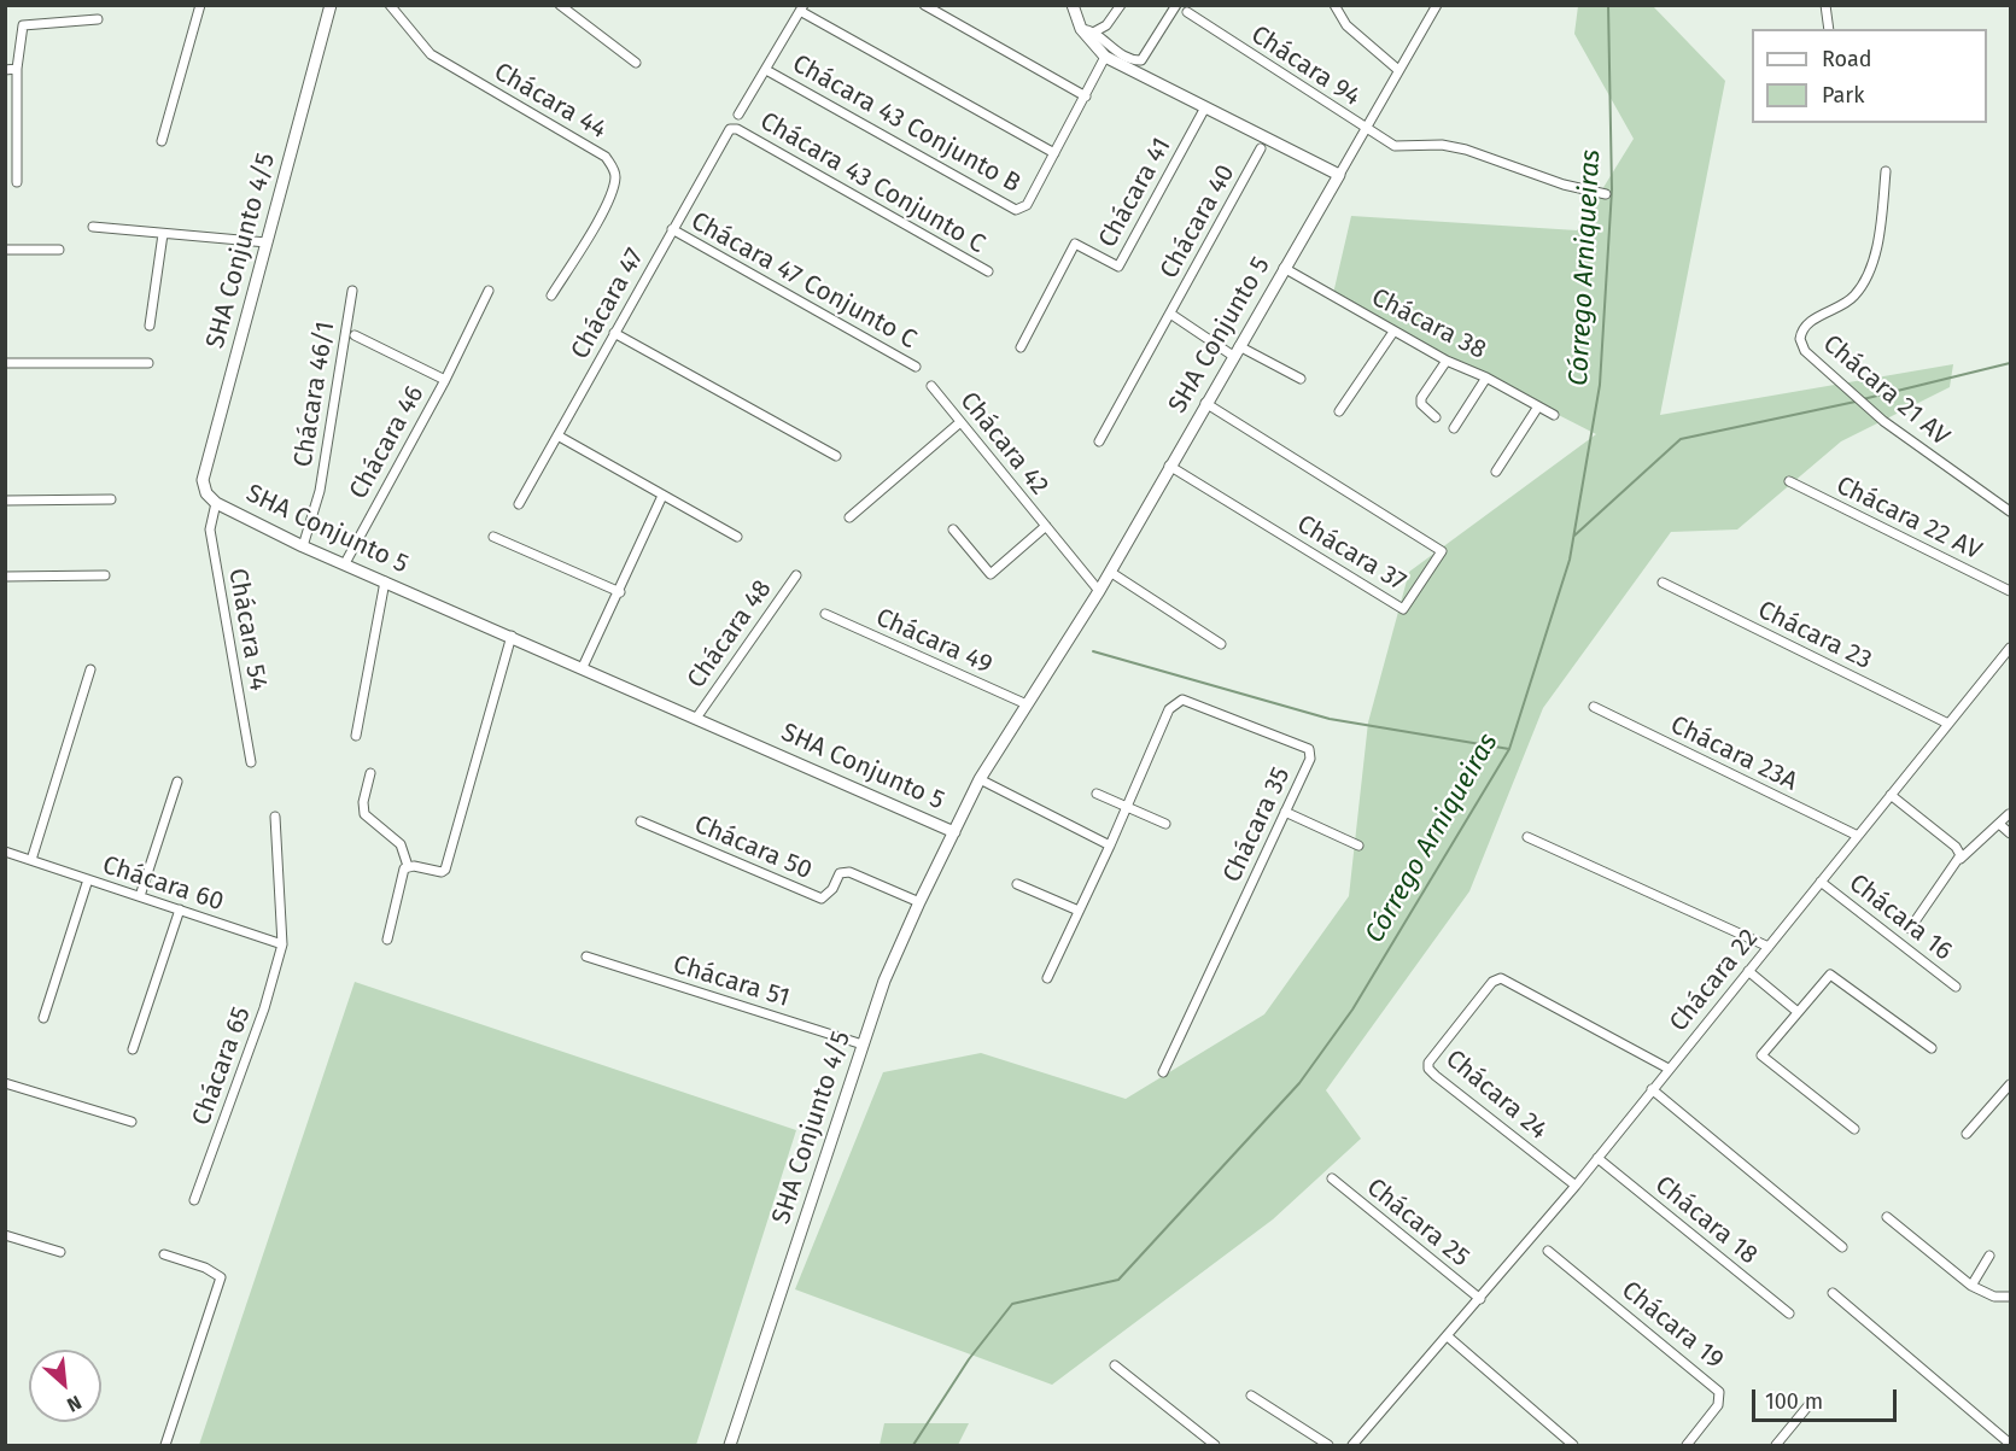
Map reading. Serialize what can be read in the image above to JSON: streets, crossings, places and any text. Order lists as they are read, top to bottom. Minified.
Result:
{"streets":{"street":["Chácara 94","Chácara 44","Chácara 43 Conjunto B","Chácara 43 Conjunto C","Chácara 41","Chácara 40","SHA Conjunto 4/5","Chácara 47 Conjunto C","Chácara 47","Chácara 38","SHA Conjunto 5","Chácara 21 AV","Chácara 46/1","Chácara 46","Chácara 42","Chácara 22 AV","Chácara 37","Chácara 54","Chácara 48","Chácara 23","Chácara 49","Chácara 23A","Chácara 35","Chácara 50","Chácara 60","Chácara 16","Chácara 22","Chácara 51","Chácara 65","Chácara 24","Chácara 18","Chácara 25","Chácara 19"]},"crossings":[["Chácara 94","SHA Conjunto 5"],["Chácara 43 Conjunto C","Chácara 47"],["Chácara 40","SHA Conjunto 5"],["SHA Conjunto 4/5","SHA Conjunto 5"],["SHA Conjunto 4/5","Chácara 54"],["SHA Conjunto 4/5","Chácara 50"],["SHA Conjunto 4/5","Chácara 51"],["Chácara 47 Conjunto C","Chácara 47"],["Chácara 38","SHA Conjunto 5"],["SHA Conjunto 5","Chácara 46/1"],["SHA Conjunto 5","Chácara 46"],["SHA Conjunto 5","Chácara 42"],["SHA Conjunto 5","Chácara 37"],["SHA Conjunto 5","Chácara 54"],["SHA Conjunto 5","Chácara 48"],["SHA Conjunto 5","Chácara 49"],["Chácara 23","Chácara 22"],["Chácara 23A","Chácara 22"],["Chácara 60","Chácara 65"],["Chácara 16","Chácara 22"],["Chácara 22","Chácara 24"],["Chácara 22","Chácara 18"],["Chácara 22","Chácara 25"]],"water":["Córrego Arniqueiras"],"legend":["Road","Park"],"scale_bar":"100 m","north":"bottom right"}
